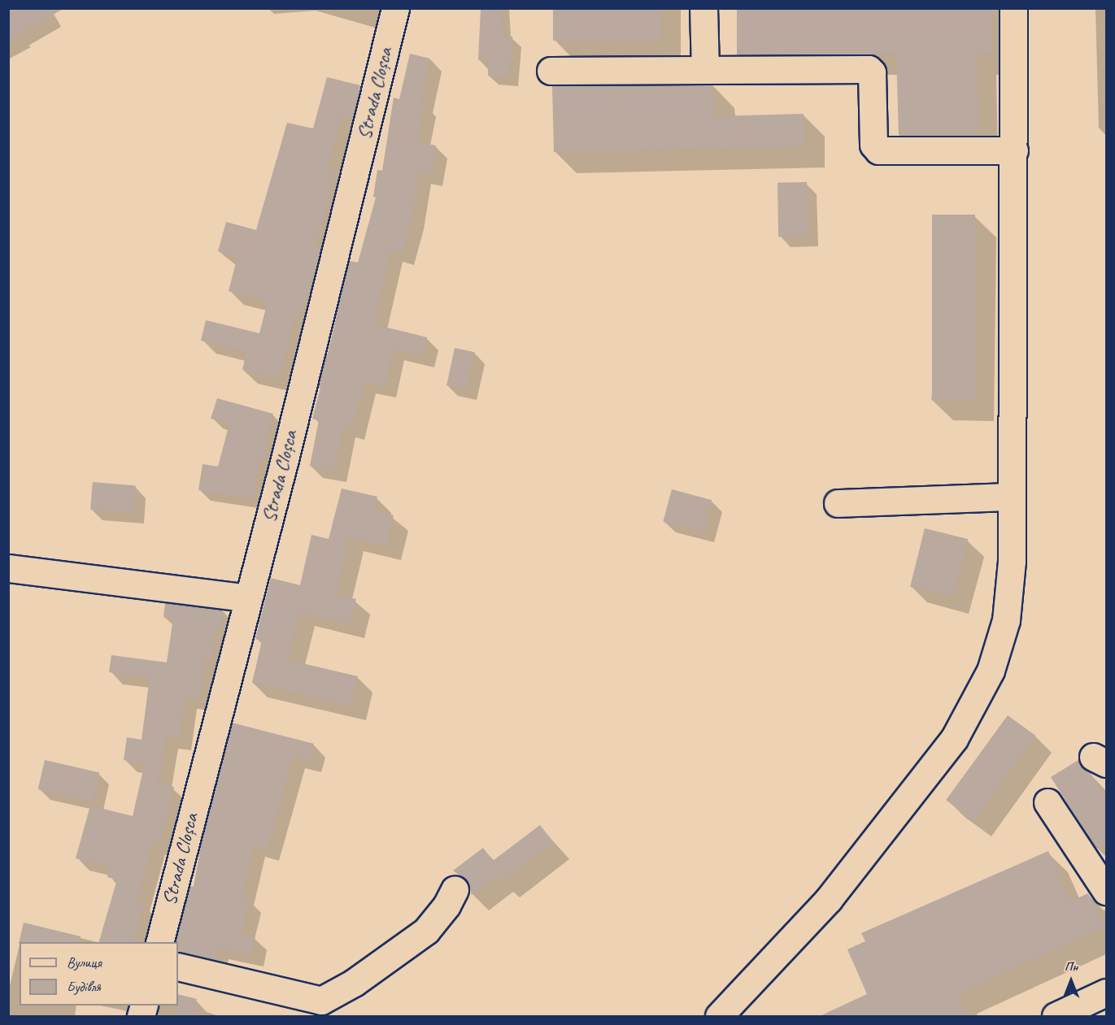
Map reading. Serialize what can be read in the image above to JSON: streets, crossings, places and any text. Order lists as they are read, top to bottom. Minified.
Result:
{"streets":{"street":["Strada Cloșca"]},"legend":["Вулиця","Будівля"],"north":"top"}
